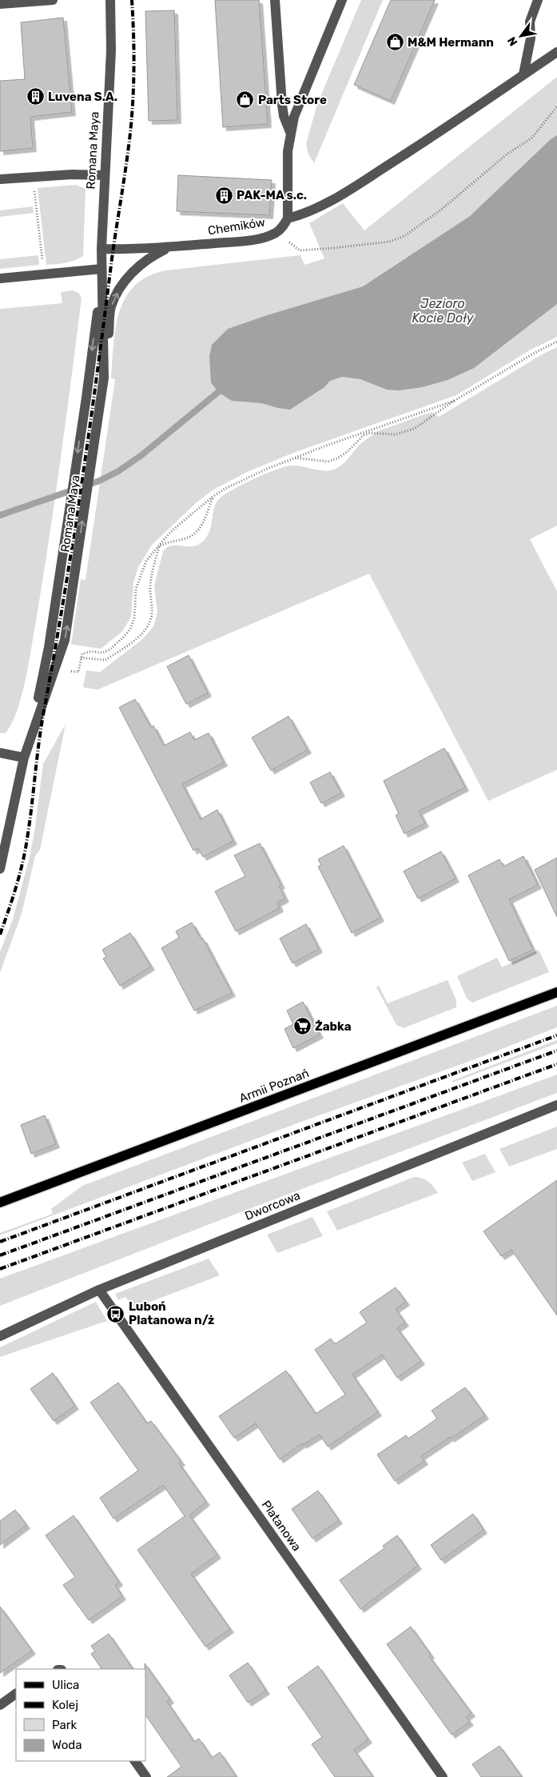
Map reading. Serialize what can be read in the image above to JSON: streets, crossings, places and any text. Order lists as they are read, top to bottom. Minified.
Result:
{"streets":{"main road":["Armii Poznań"],"street":["Romana Maya","Chemików","Dworcowa","Platanowa"]},"crossings":[["Romana Maya","Chemików"],["Dworcowa","Platanowa"]],"one_way":["Chemików"],"water":["Jezioro Kocie Doły"],"places":{"shop":["M&M Hermann","Parts Store"],"building":["Luvena S.A.","PAK-MA s.c."],"supermarket":["Żabka"],"bus stop":["Luboń Platanowa n/ż"]},"legend":["Ulica","Kolej","Park","Woda"],"north":"bottom left"}
